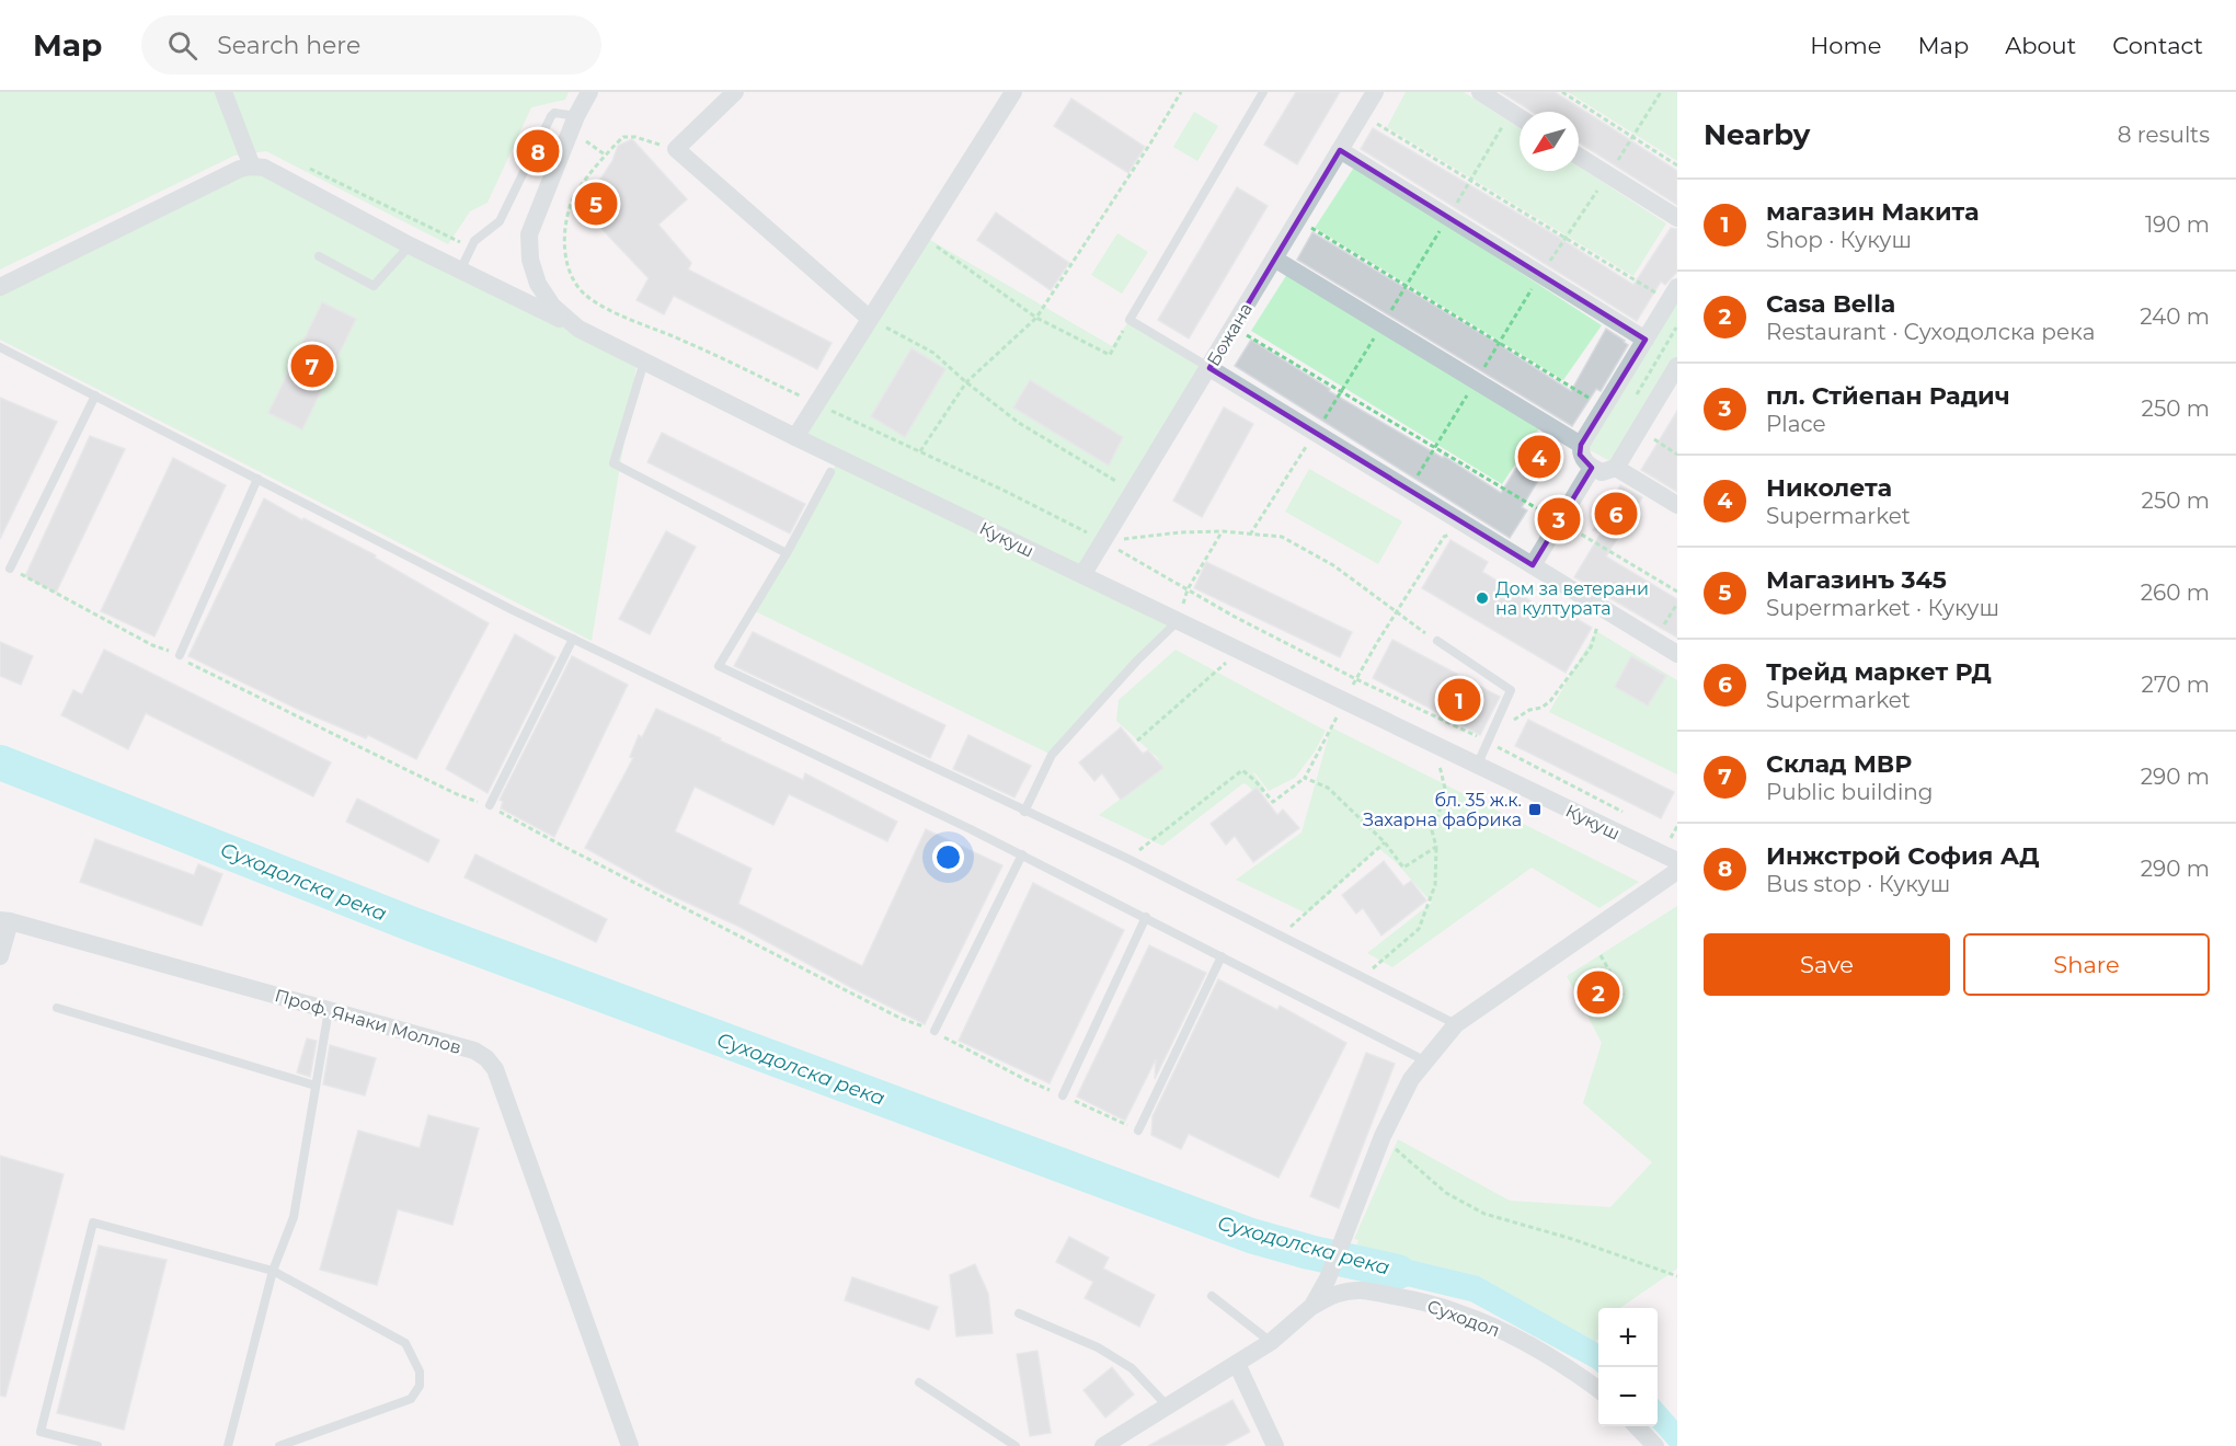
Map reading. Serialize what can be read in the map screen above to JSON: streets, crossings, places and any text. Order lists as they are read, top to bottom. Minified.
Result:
{"streets":{"street":["Божана","Кукуш","Проф. Янаки Моллов","Суходол"]},"crossings":[["Божана","Кукуш"]],"water":["Суходолска река"],"places":{"other":["Дом за ветерани на културата"],"transit":["бл. 35 ж.к. Захарна фабрика"]},"north":"bottom left","page":{"header":"Map","search":"Search here","nav":["Home","Map","About","Contact"],"heading":["Nearby","8 results"],"pins":["8","5","7","4","6","3","1","2"],"list":[{"mark":"1","name":"магазин Макита","note":"Shop · Кукуш","value":"190 m"},{"mark":"2","name":"Casa Bella","note":"Restaurant · Суходолска река","value":"240 m"},{"mark":"3","name":"пл. Стйепан Радич","note":"Place","value":"250 m"},{"mark":"4","name":"Николета","note":"Supermarket","value":"250 m"},{"mark":"5","name":"Магазинъ 345","note":"Supermarket · Кукуш","value":"260 m"},{"mark":"6","name":"Трейд маркет РД","note":"Supermarket","value":"270 m"},{"mark":"7","name":"Склад МВР","note":"Public building","value":"290 m"},{"mark":"8","name":"Инжстрой София АД","note":"Bus stop · Кукуш","value":"290 m"}],"buttons":["Save","Share"],"map_buttons":["+","−"]}}
